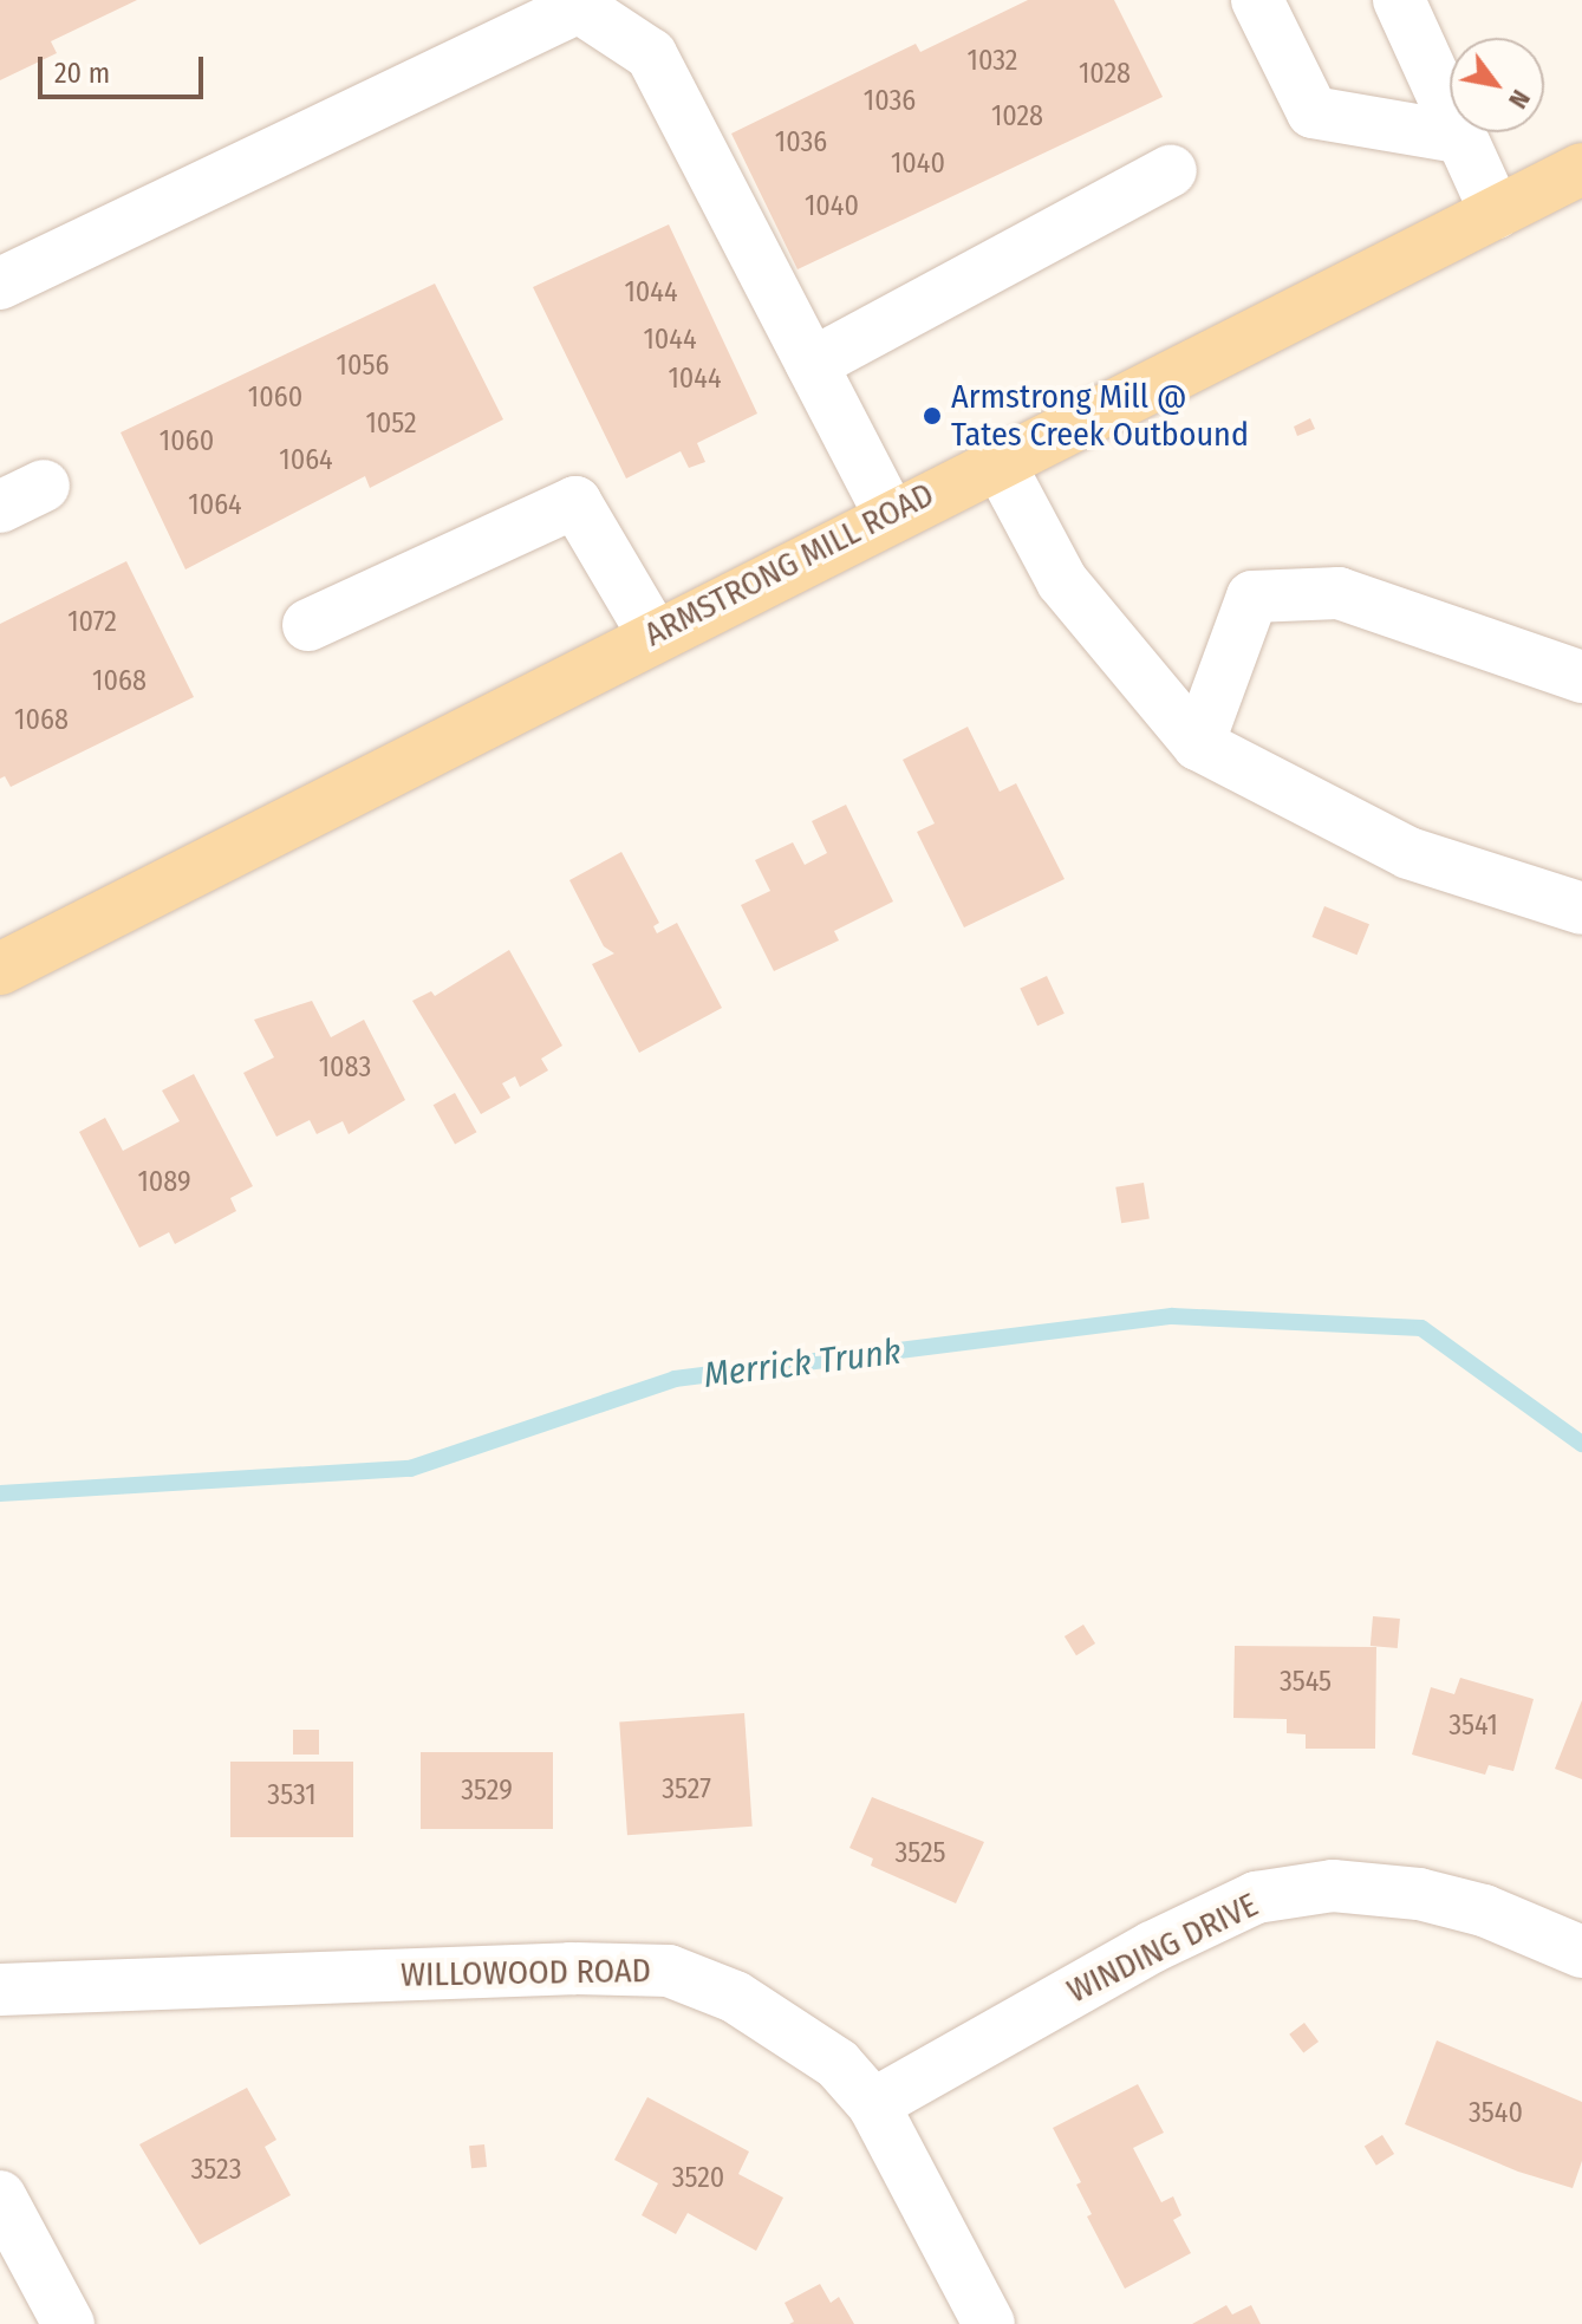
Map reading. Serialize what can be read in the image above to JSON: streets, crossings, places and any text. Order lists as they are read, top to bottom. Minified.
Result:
{"streets":{"main road":["ARMSTRONG MILL ROAD"],"street":["WINDING DRIVE","WILLOWOOD ROAD"]},"crossings":[["WINDING DRIVE","WILLOWOOD ROAD"]],"water":["Merrick Trunk"],"places":["Armstrong Mill @ Tates Creek Outbound"],"house_numbers":["1032","1028","1036","1028","1036","1040","1040","1044","1044","1056","1044","1060","1052","1060","1064","1064","1072","1068","1068","1083","1089","3545","3541","3527","3529","3531","3525","3540","3523","3520"],"scale_bar":"20 m","north":"bottom right"}
